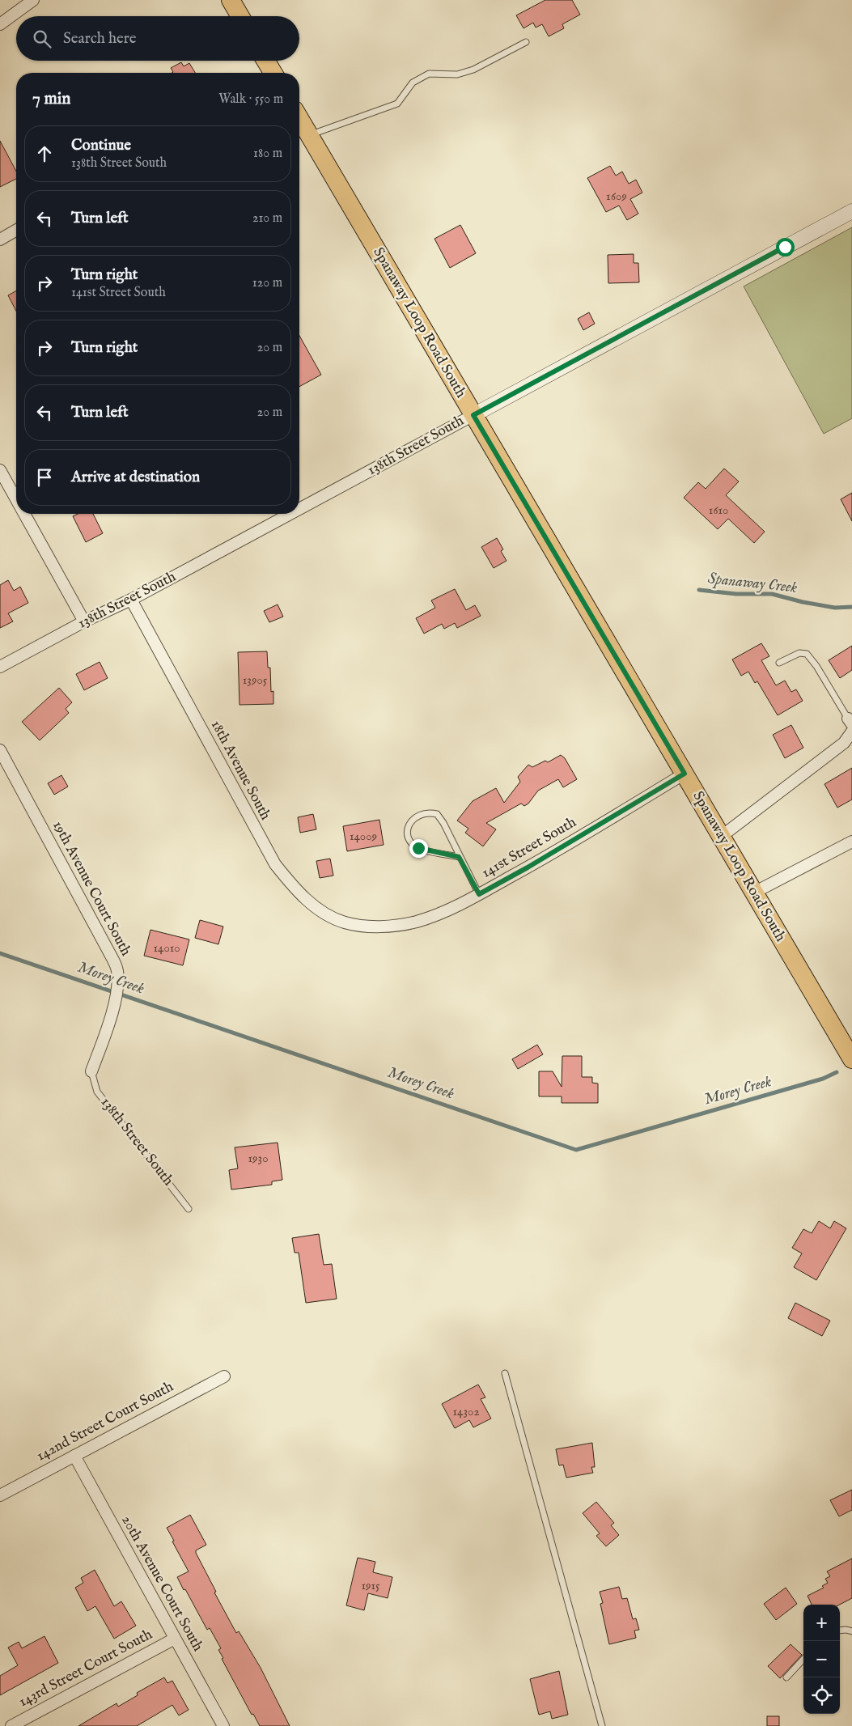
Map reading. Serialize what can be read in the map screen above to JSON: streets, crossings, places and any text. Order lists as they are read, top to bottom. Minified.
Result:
{"streets":{"main road":["Spanaway Loop Road South"],"street":["138th Street South","18th Avenue South","141st Street South","19th Avenue Court South","142nd Street Court South","20th Avenue Court South","143rd Street Court South"]},"crossings":[["Spanaway Loop Road South","138th Street South"],["Spanaway Loop Road South","141st Street South"],["138th Street South","18th Avenue South"],["138th Street South","19th Avenue Court South"],["18th Avenue South","141st Street South"],["142nd Street Court South","20th Avenue Court South"],["20th Avenue Court South","143rd Street Court South"]],"water":["Spanaway Creek","Morey Creek"],"house_numbers":["1609","1610","13905","14009","14010","1930","14302","1915"],"page":{"search":"Search here","heading":["7 min","Walk · 550 m"],"list":[["Continue","138th Street South","180 m"],["Turn left","210 m"],["Turn right","141st Street South","120 m"],["Turn right","20 m"],["Turn left","20 m"],"Arrive at destination"],"map_buttons":["+","−"]}}
